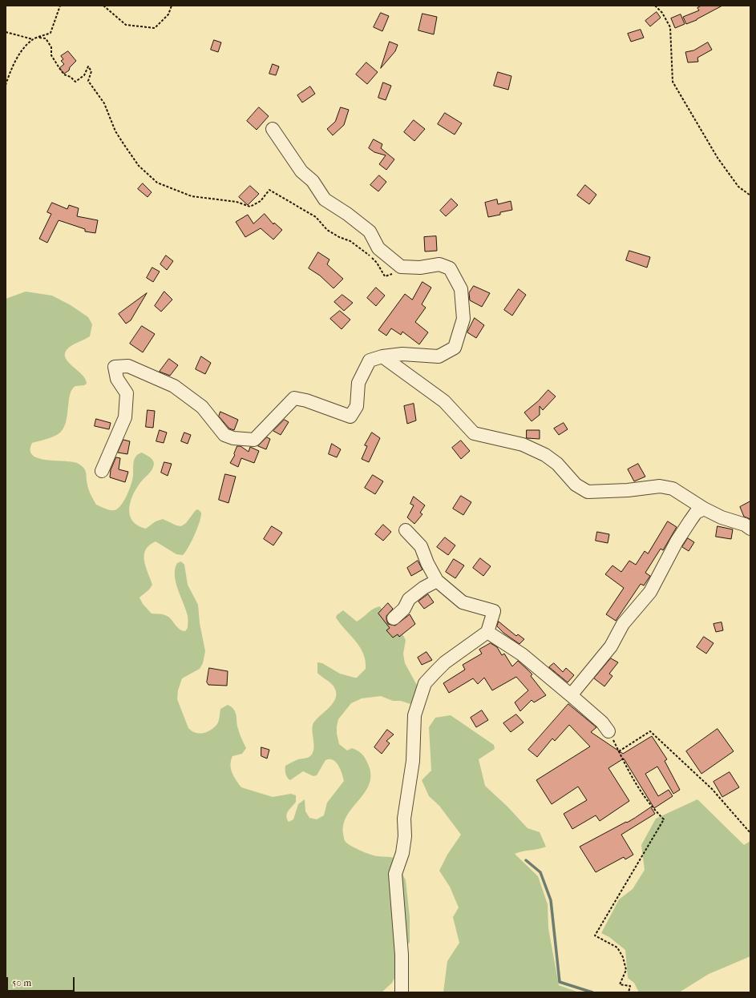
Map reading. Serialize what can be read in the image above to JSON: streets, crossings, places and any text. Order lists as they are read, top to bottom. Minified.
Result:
{"scale_bar":"50 m"}
